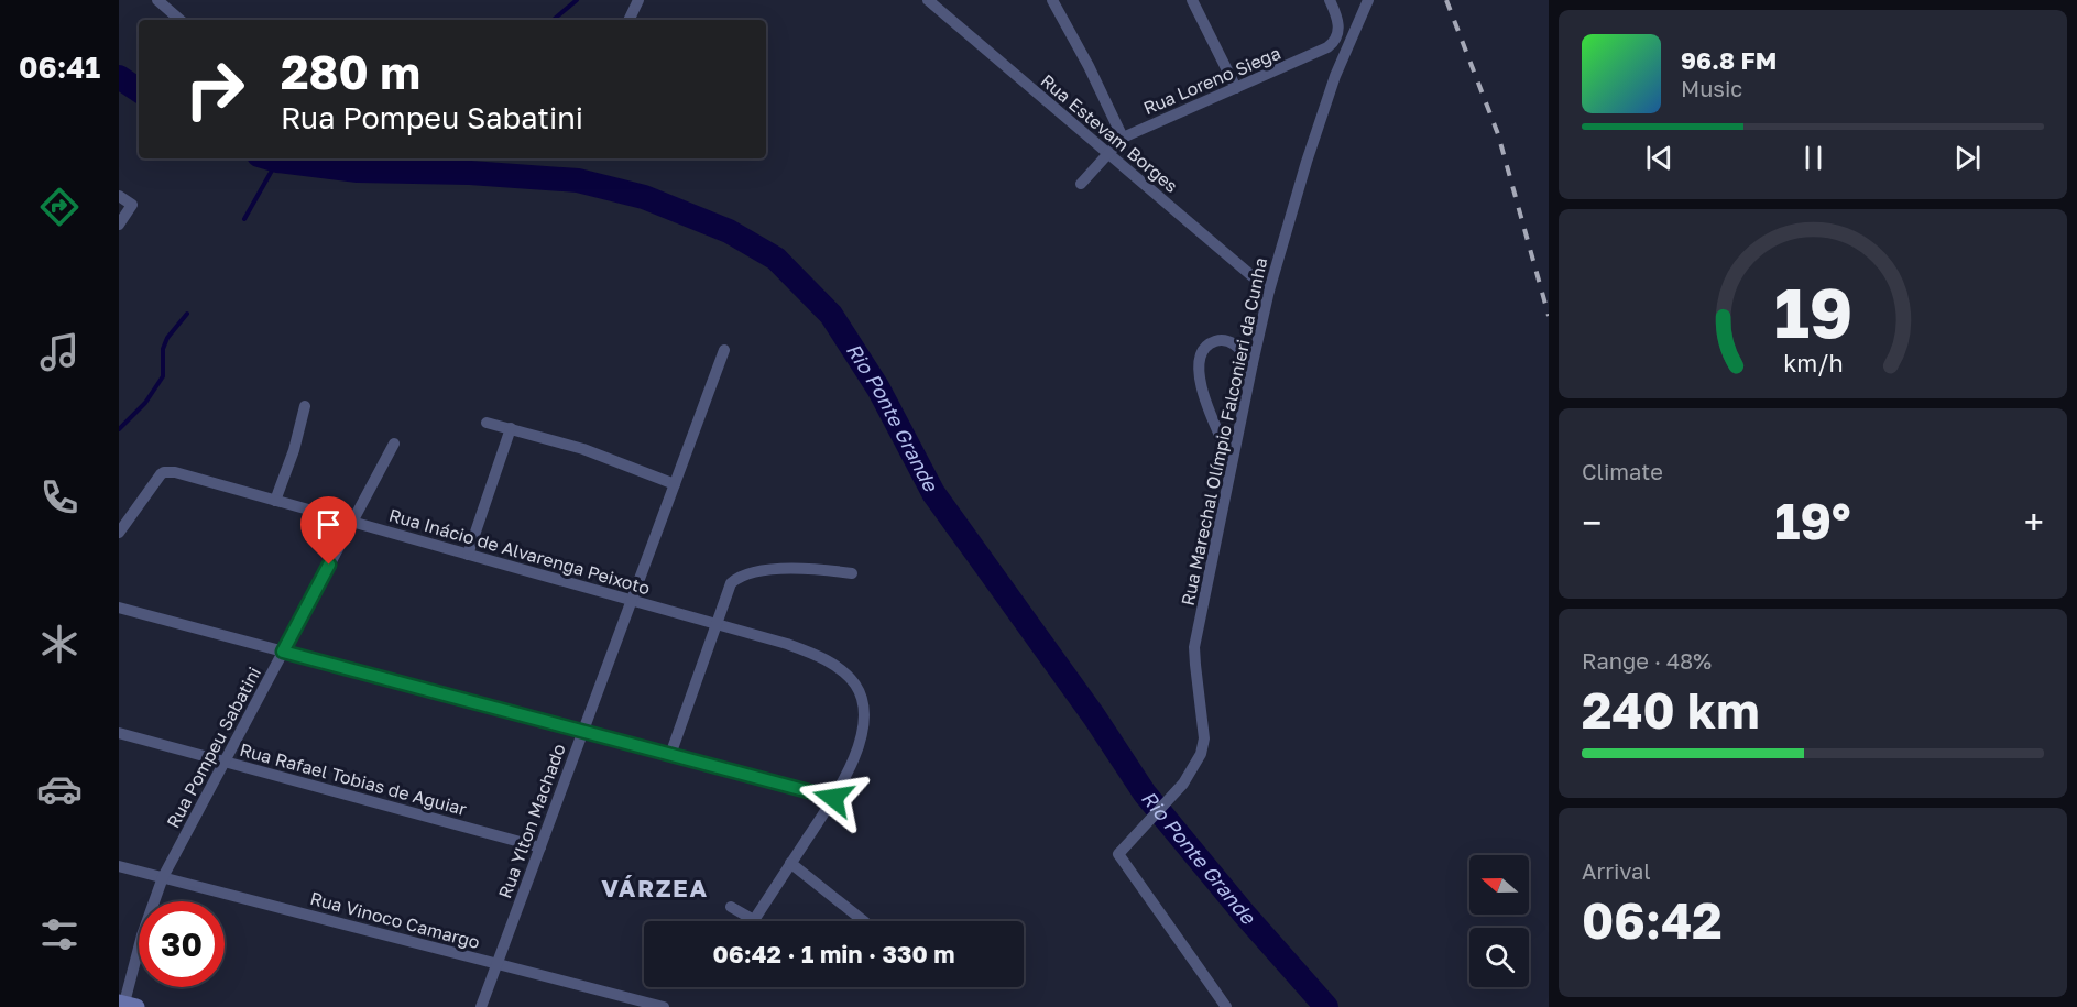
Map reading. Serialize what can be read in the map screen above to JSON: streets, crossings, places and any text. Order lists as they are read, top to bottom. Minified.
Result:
{"streets":{"street":["Rua Loreno Siega","Rua Estevam Borges","Rua Marechal Olímpio Falconieri da Cunha","Rua Inácio de Alvarenga Peixoto","Rua Pompeu Sabatini","Rua Rafael Tobias de Aguiar","Rua Ylton Machado","Rua Vinoco Camargo"]},"crossings":[["Rua Loreno Siega","Rua Estevam Borges"],["Rua Estevam Borges","Rua Marechal Olímpio Falconieri da Cunha"],["Rua Inácio de Alvarenga Peixoto","Rua Pompeu Sabatini"],["Rua Inácio de Alvarenga Peixoto","Rua Ylton Machado"],["Rua Pompeu Sabatini","Rua Rafael Tobias de Aguiar"],["Rua Pompeu Sabatini","Rua Vinoco Camargo"],["Rua Rafael Tobias de Aguiar","Rua Ylton Machado"],["Rua Ylton Machado","Rua Vinoco Camargo"]],"districts":["VÁRZEA"],"water":["Rio Ponte Grande"],"north":"left","page":{"tabs":"06:41","turn":["280 m","Rua Pompeu Sabatini"],"song":["96.8 FM","Music"],"tile":["Climate",["Range · 48%","240 km"],["Arrival","06:42"]],"heat":["−","19°","+"],"limit":"30","trip":"06:42 · 1 min · 330 m","gauge":["19","km/h"]}}
